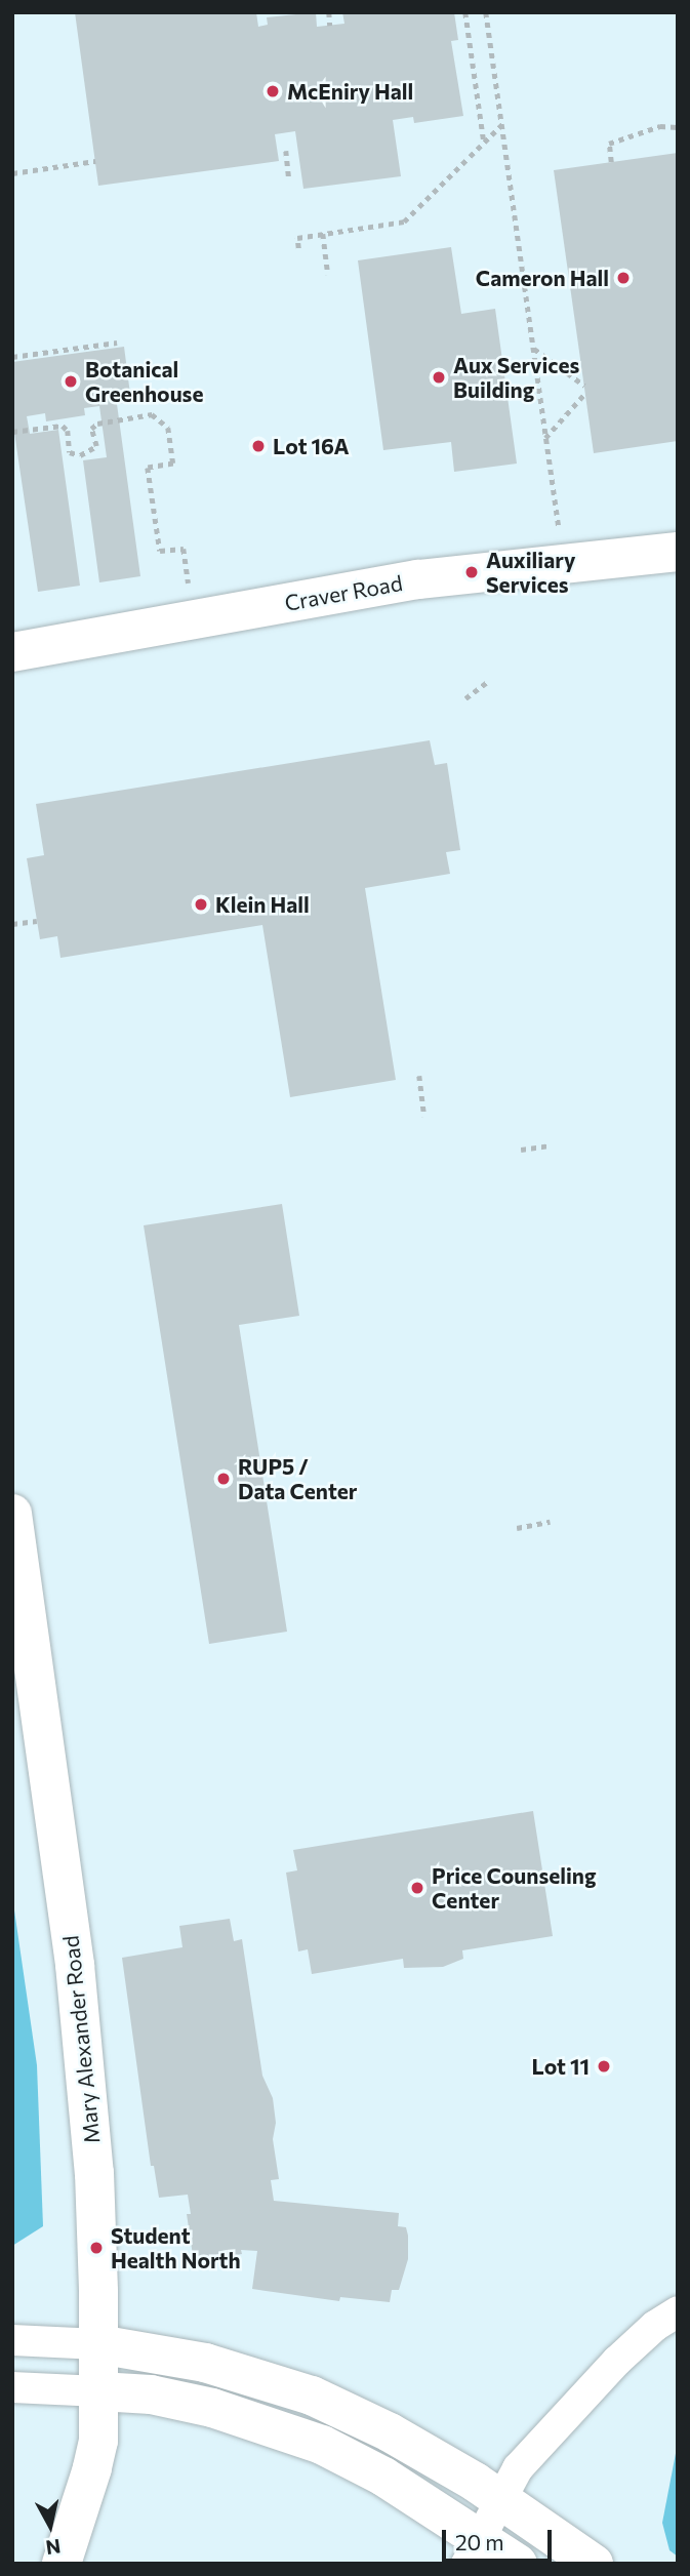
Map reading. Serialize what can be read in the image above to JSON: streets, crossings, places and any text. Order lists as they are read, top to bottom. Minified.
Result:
{"streets":{"street":["Craver Road","Mary Alexander Road"]},"places":["McEniry Hall","Cameron Hall","Aux Services Building","Botanical Greenhouse","Lot 16A","Auxiliary Services","Klein Hall","RUP5 / Data Center","Price Counseling Center","Lot 11","Student Health North"],"scale_bar":"20 m","north":"bottom"}
